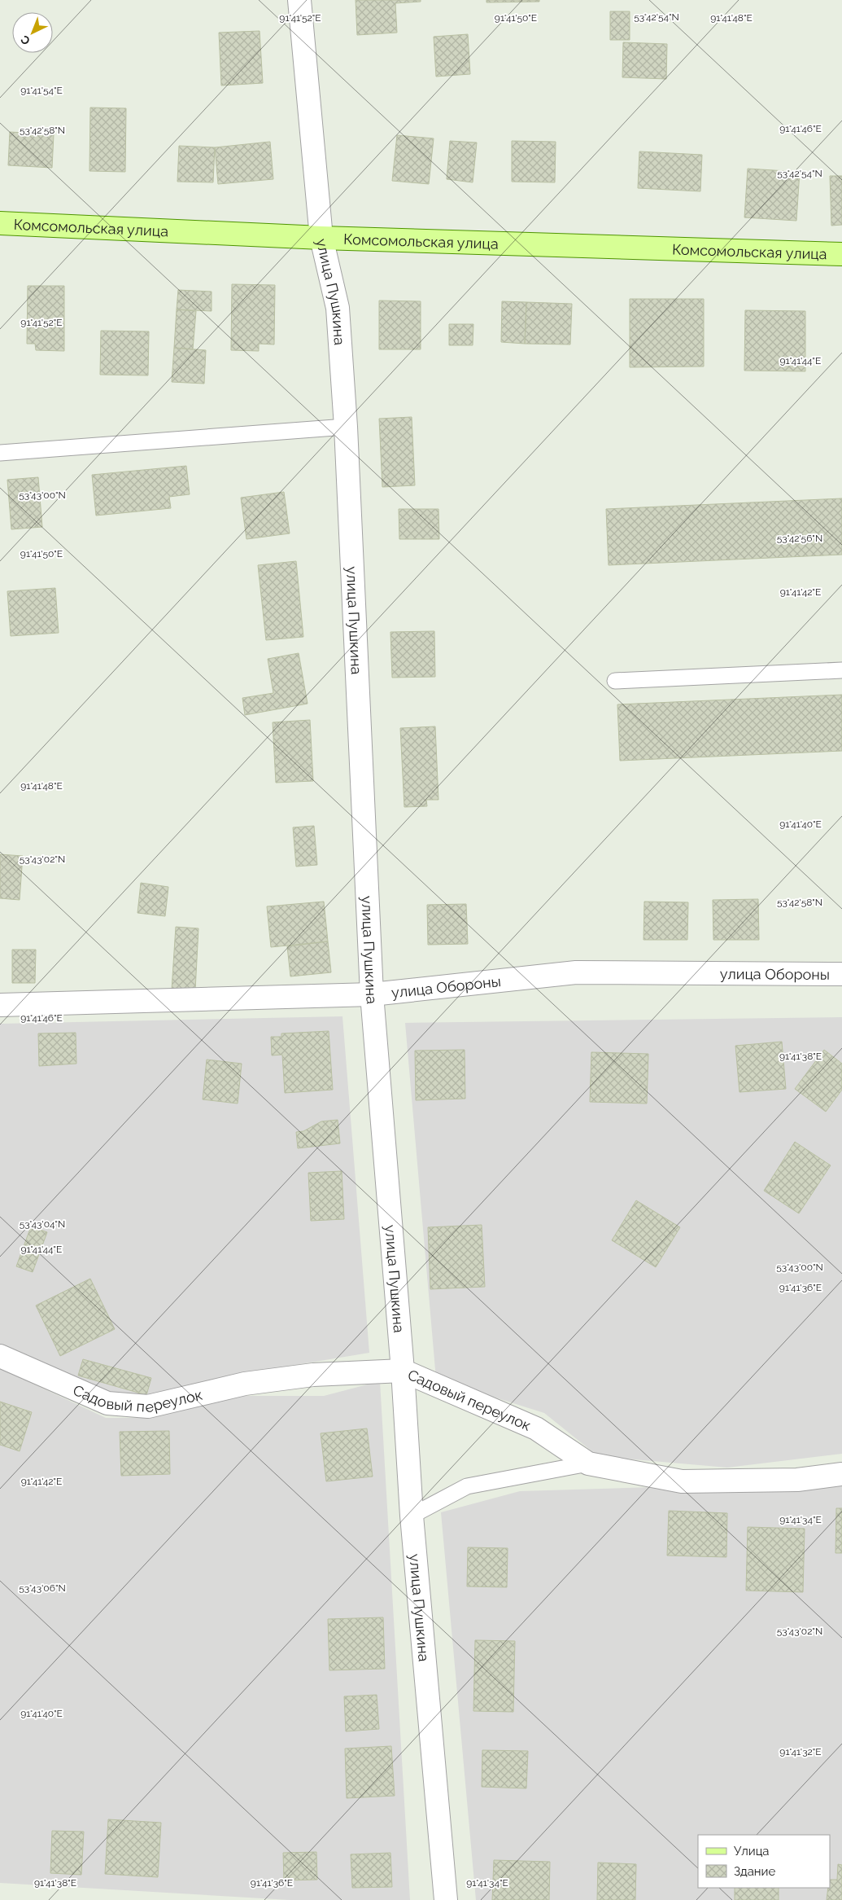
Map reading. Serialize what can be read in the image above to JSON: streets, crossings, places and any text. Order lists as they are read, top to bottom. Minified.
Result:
{"streets":{"main road":["Комсомольская улица"],"street":["улица Пушкина","улица Обороны","Садовый переулок"]},"crossings":[["Комсомольская улица","улица Пушкина"],["улица Пушкина","улица Обороны"],["улица Пушкина","Садовый переулок"]],"legend":["Улица","Здание"],"north":"bottom left","coordinates":["53°42'54\"N","91°41'52\"E","91°41'50\"E","91°41'48\"E","91°41'54\"E","91°41'46\"E","53°42'58\"N","91°41'44\"E","53°43'00\"N","53°42'56\"N","91°41'42\"E","91°41'40\"E","53°43'02\"N","91°41'38\"E","53°43'04\"N","91°41'36\"E","91°41'34\"E","53°43'06\"N","91°41'32\"E"]}
